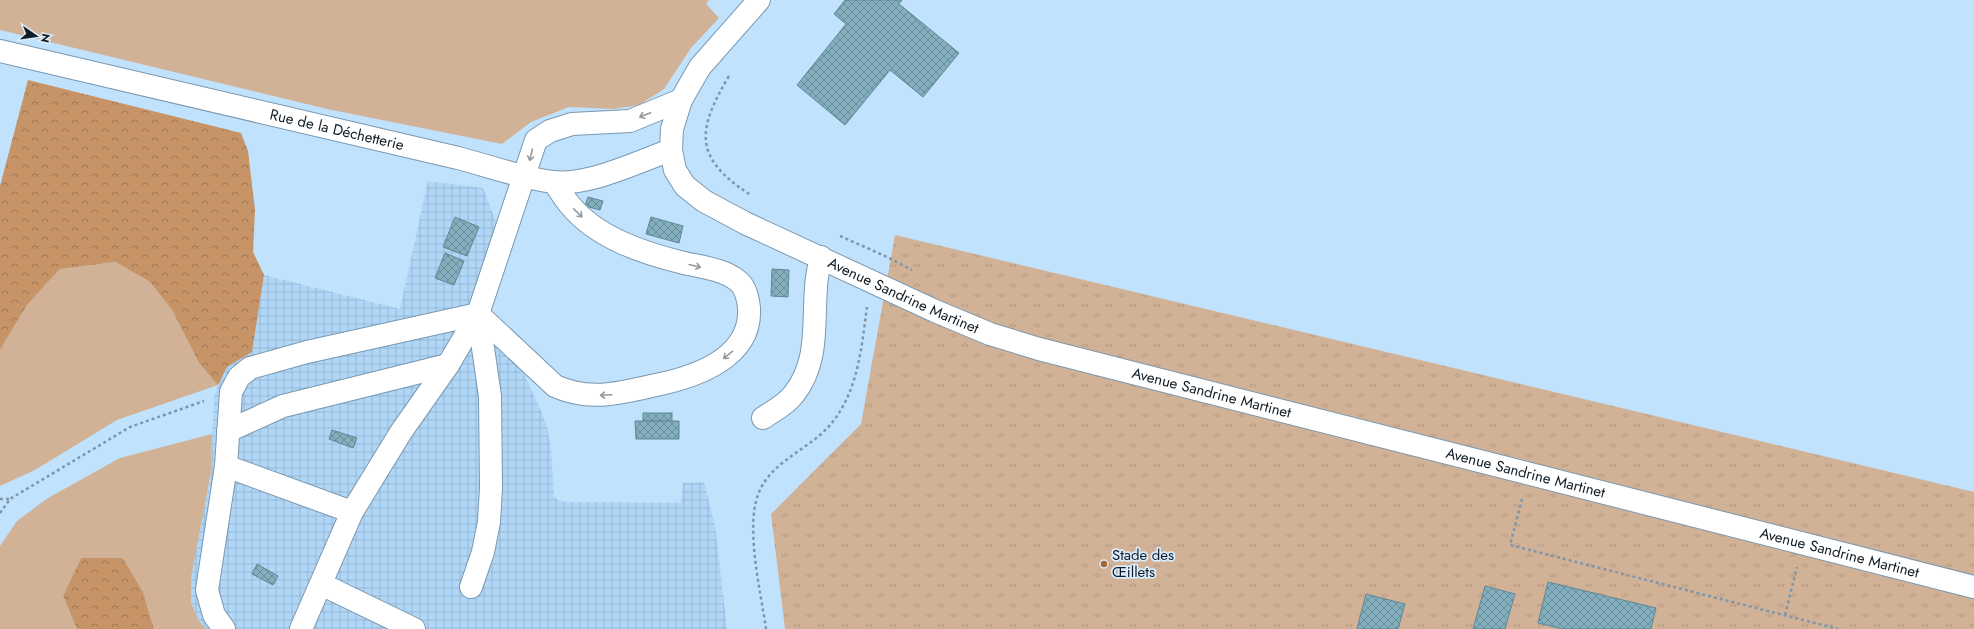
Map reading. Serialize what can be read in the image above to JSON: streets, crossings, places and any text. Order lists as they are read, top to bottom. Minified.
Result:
{"streets":{"street":["Rue de la Déchetterie","Avenue Sandrine Martinet"]},"crossings":[["Rue de la Déchetterie","Avenue Sandrine Martinet"]],"places":["Stade des Œillets"],"north":"right"}
